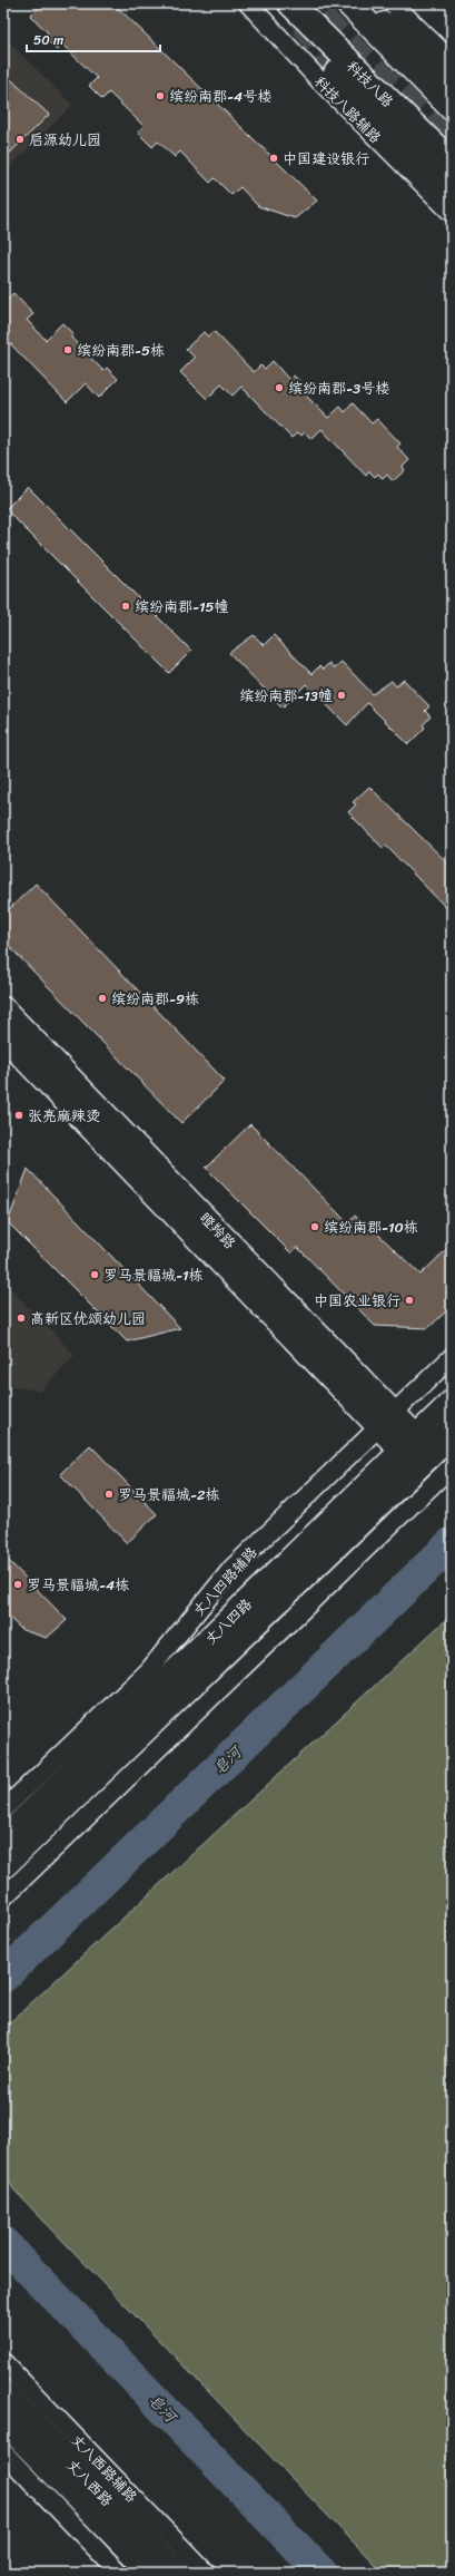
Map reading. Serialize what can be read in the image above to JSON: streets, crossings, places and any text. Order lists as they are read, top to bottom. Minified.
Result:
{"streets":{"main road":["科技八路","丈八四路","丈八西路"],"street":["科技八路辅路","瞪羚路","丈八四路辅路","丈八西路辅路"]},"crossings":[["瞪羚路","丈八四路辅路"],["瞪羚路","丈八四路"]],"water":["皂河"],"places":["缤纷南郡-4号楼","启源幼儿园","中国建设银行","缤纷南郡-5栋","缤纷南郡-3号楼","缤纷南郡-15幢","缤纷南郡-13幢","缤纷南郡-9栋","张亮麻辣烫","缤纷南郡-10栋","罗马景福城-1栋","中国农业银行","高新区优颂幼儿园","罗马景福城-2栋","罗马景福城-4栋"],"scale_bar":"50 m"}
